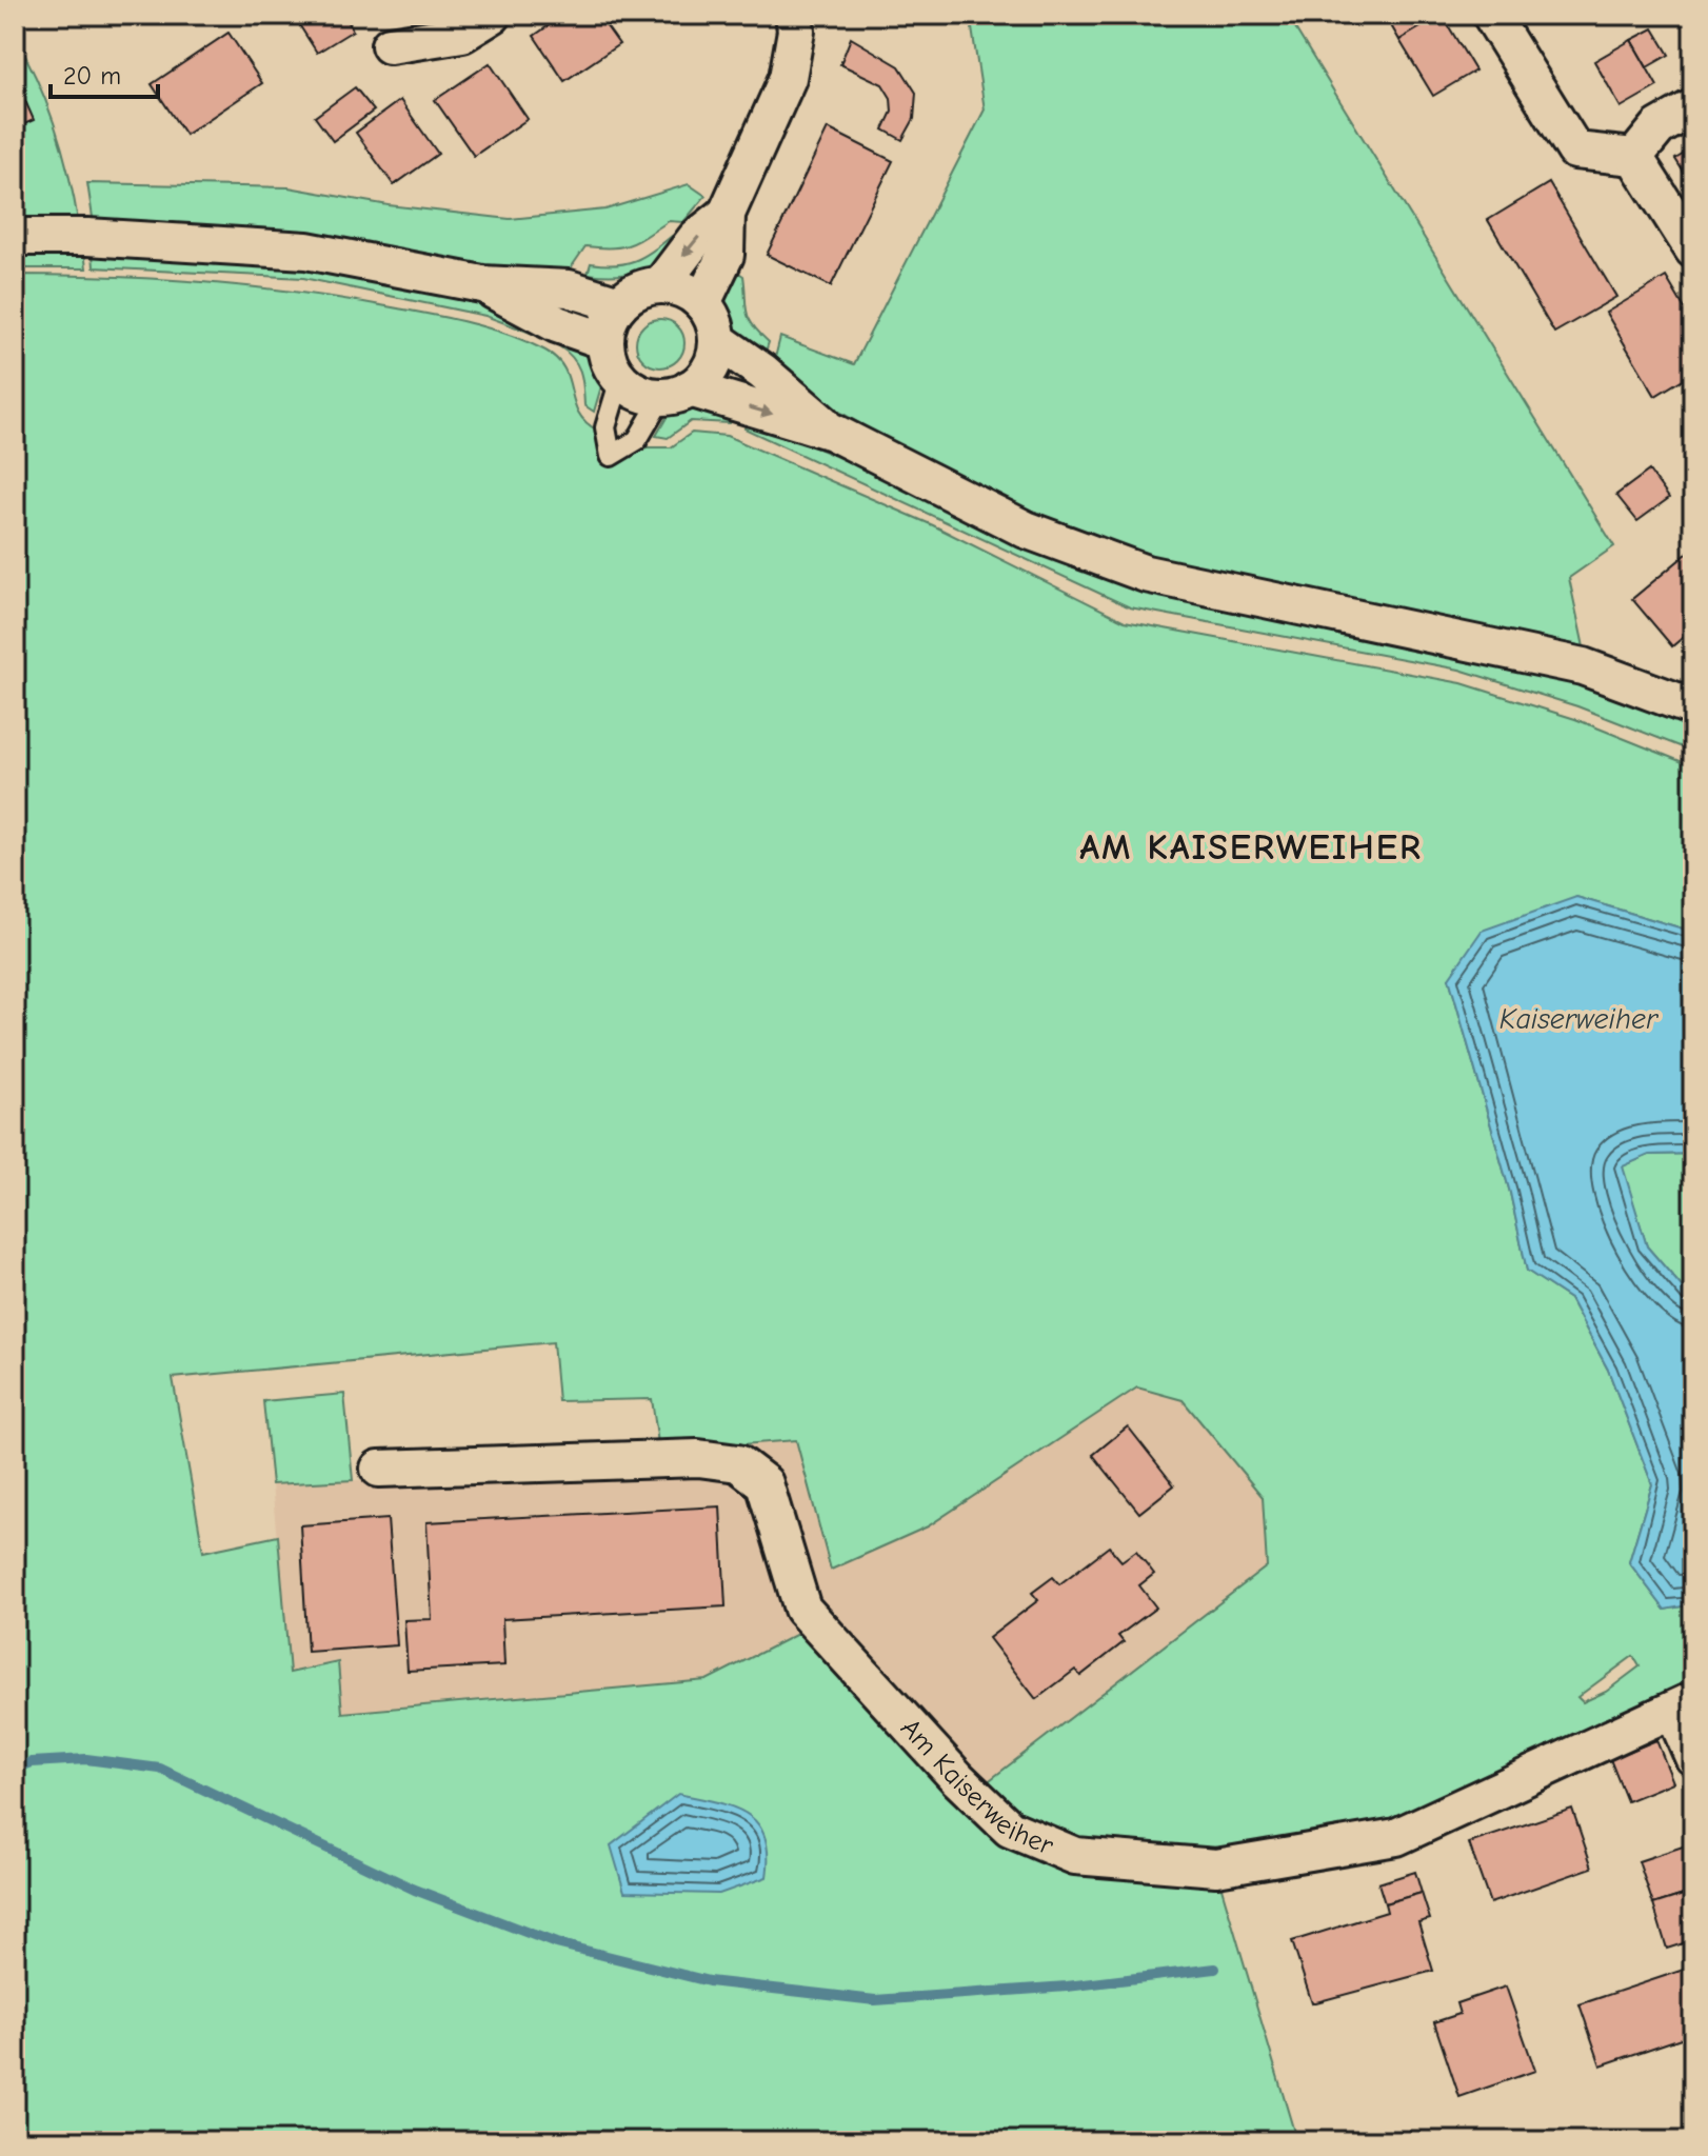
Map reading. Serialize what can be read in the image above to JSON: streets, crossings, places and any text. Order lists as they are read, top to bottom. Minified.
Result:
{"streets":{"street":["Am Kaiserweiher"]},"districts":["AM KAISERWEIHER"],"water":["Kaiserweiher"],"scale_bar":"20 m"}
